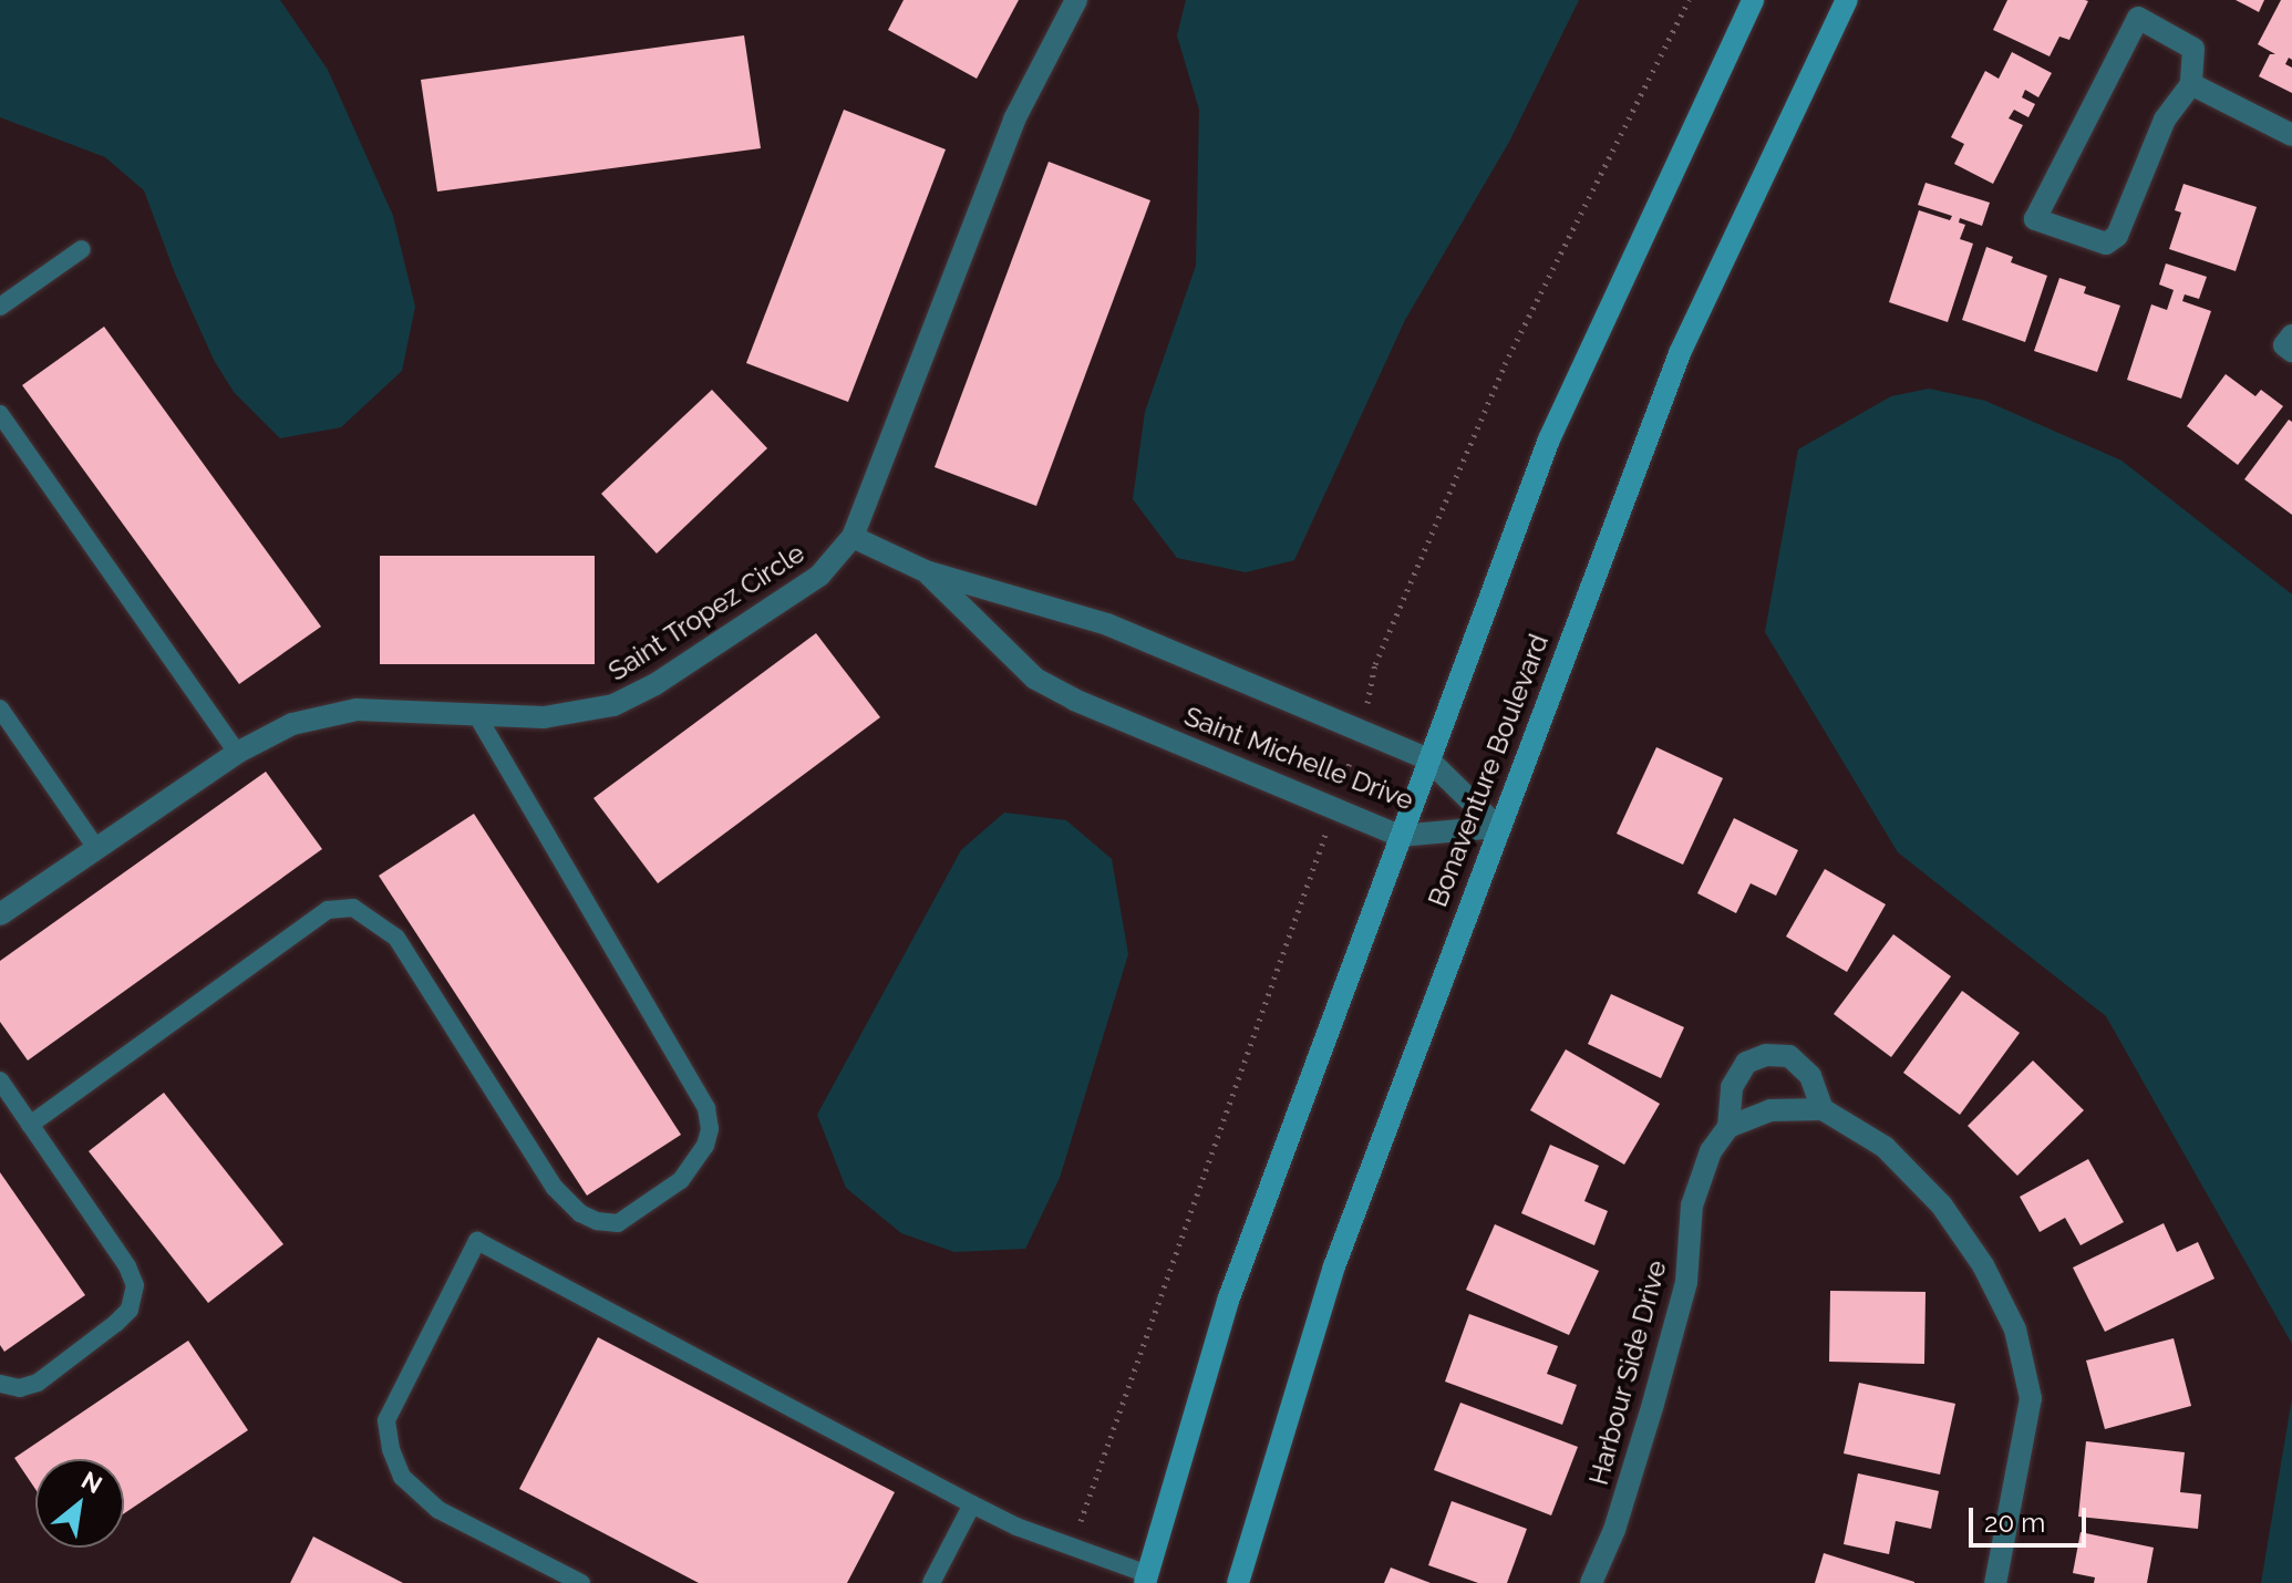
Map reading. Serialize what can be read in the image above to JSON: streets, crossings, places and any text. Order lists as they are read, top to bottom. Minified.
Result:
{"streets":{"main road":["Bonaventure Boulevard"],"street":["Saint Tropez Circle","Saint Michelle Drive","Harbour Side Drive"]},"crossings":[["Saint Tropez Circle","Saint Michelle Drive"],["Saint Michelle Drive","Bonaventure Boulevard"]],"scale_bar":"20 m","north":"top right"}
